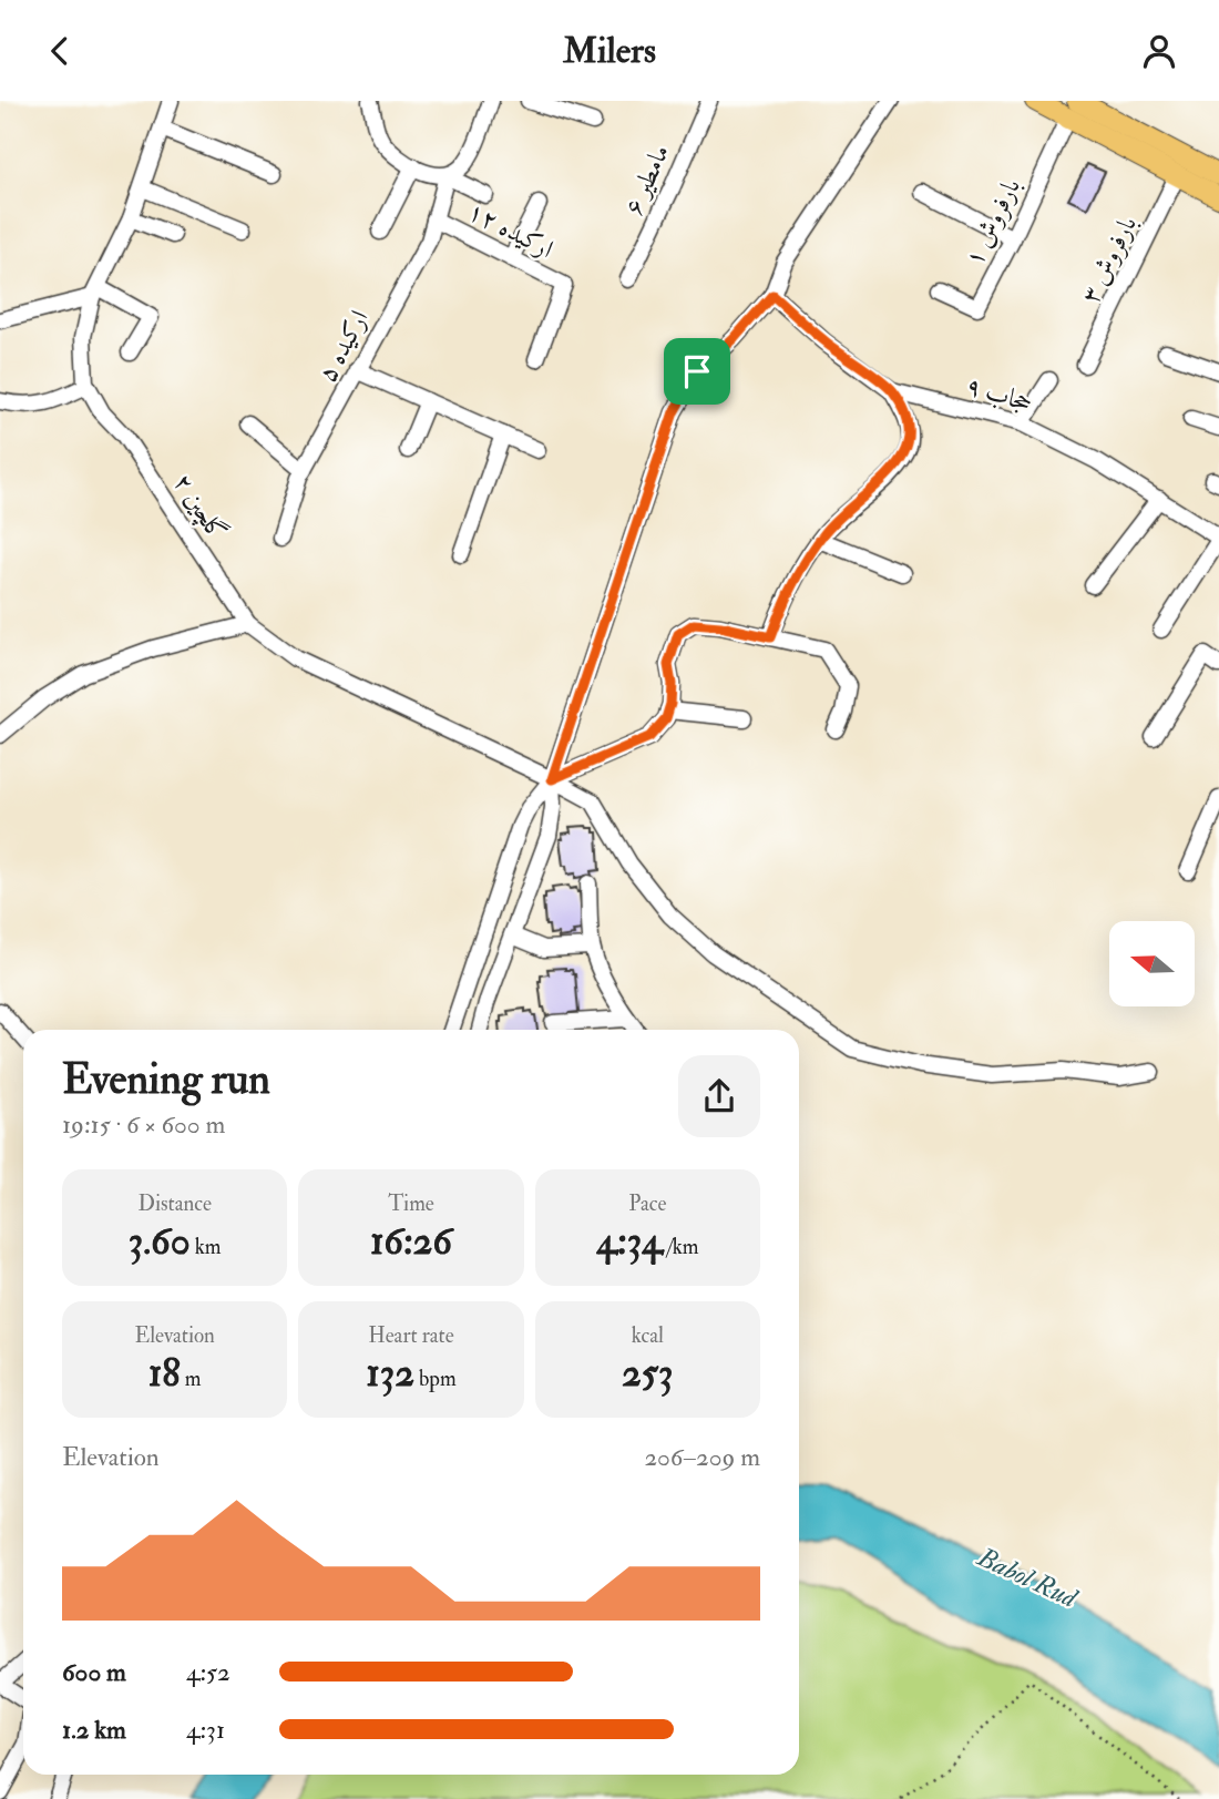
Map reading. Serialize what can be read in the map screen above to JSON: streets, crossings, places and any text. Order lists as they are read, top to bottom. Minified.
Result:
{"streets":{"street":["مامطیر ۶","بارفروش ۱","ارکیده ۱۲","بارفروش ۳","ارکیده ۵","حجاب ۹","گلچین ۲"]},"crossings":[["ارکیده ۱۲","ارکیده ۵"]],"water":["Babol Rud"],"north":"left","page":{"header":"Milers","heading":["Evening run","19:15 · 6 × 600 m"],"stats":[["Distance","3.60 km"],["Time","16:26"],["Pace","4:34 /km"],["Elevation","18 m"],["Heart rate","132 bpm"],["kcal","253"]],"chart":["Elevation","206–209 m"],"list":[{"name":"600 m","note":"4:52"},{"name":"1.2 km","note":"4:31"}]}}
